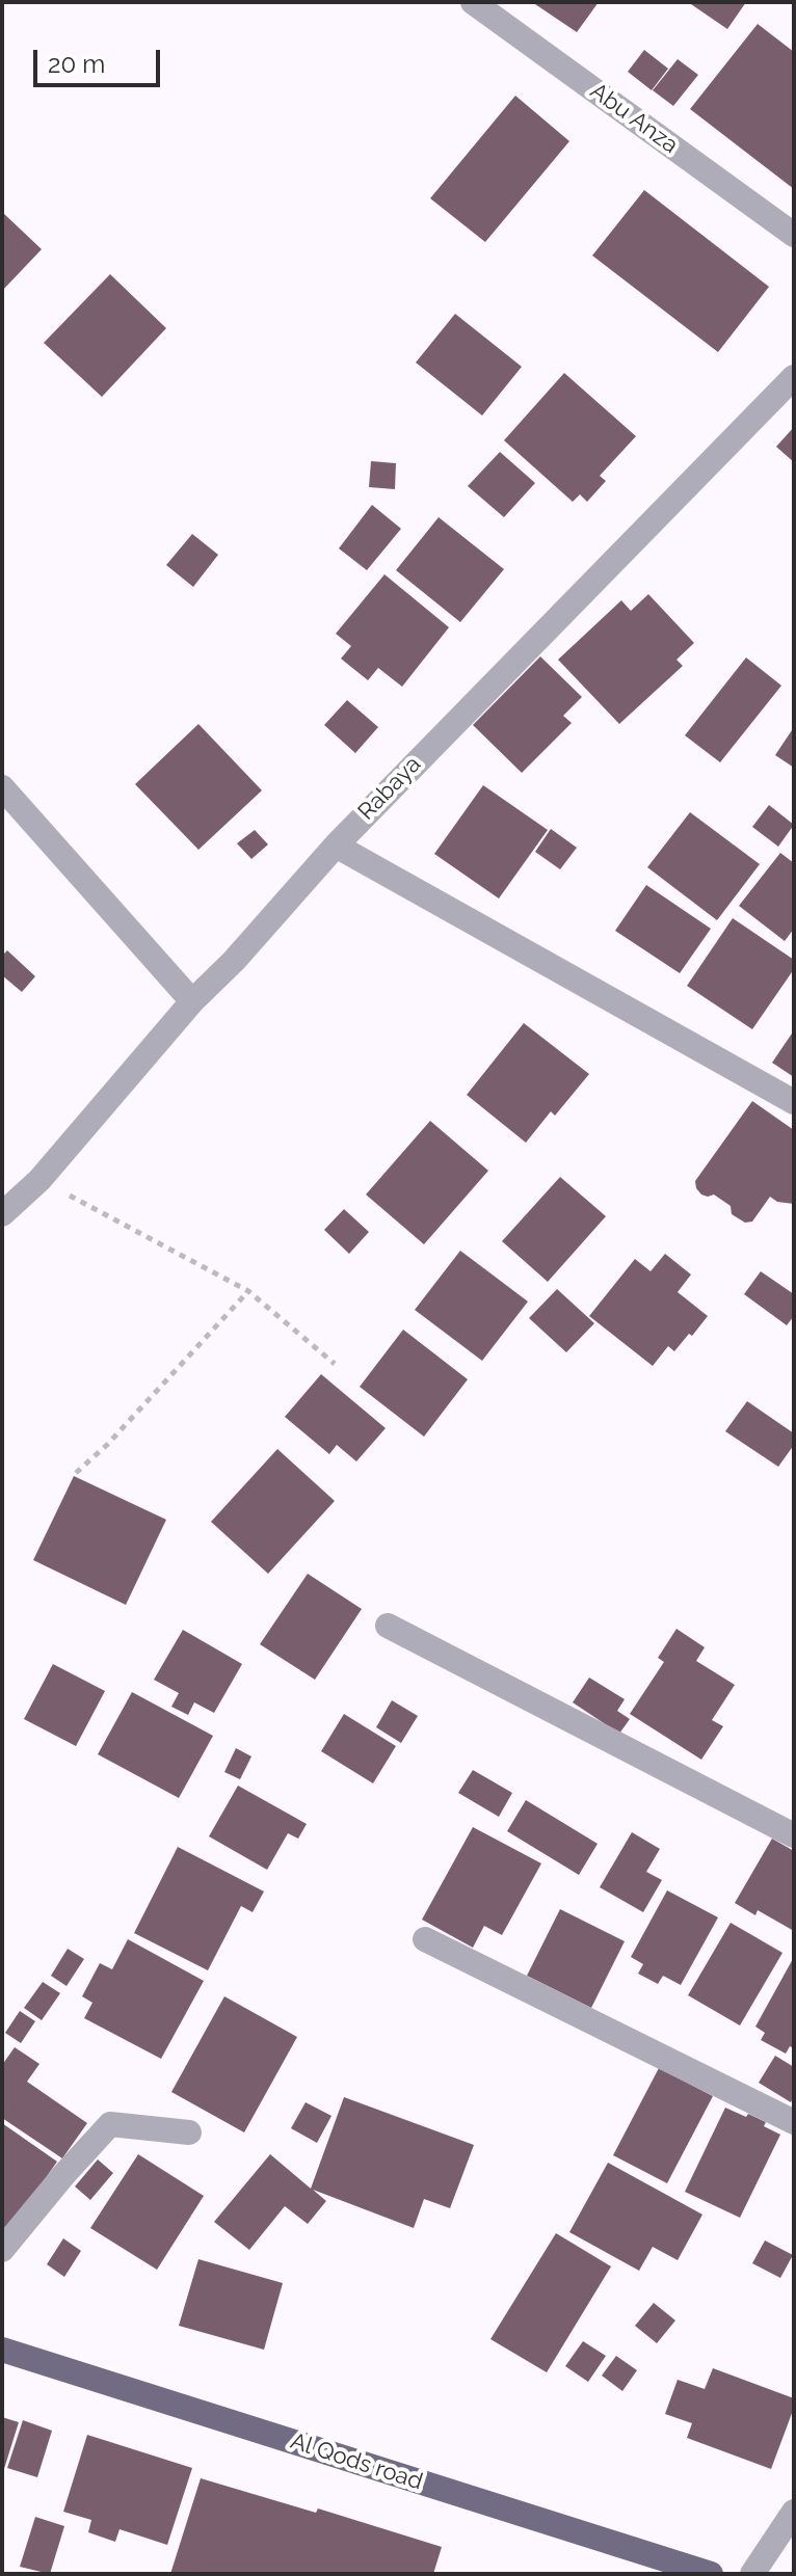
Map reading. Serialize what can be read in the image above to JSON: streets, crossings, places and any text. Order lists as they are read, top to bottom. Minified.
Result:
{"streets":{"main road":["Al Qods road"],"street":["Abu Anza","Rabaya"]},"scale_bar":"20 m"}
